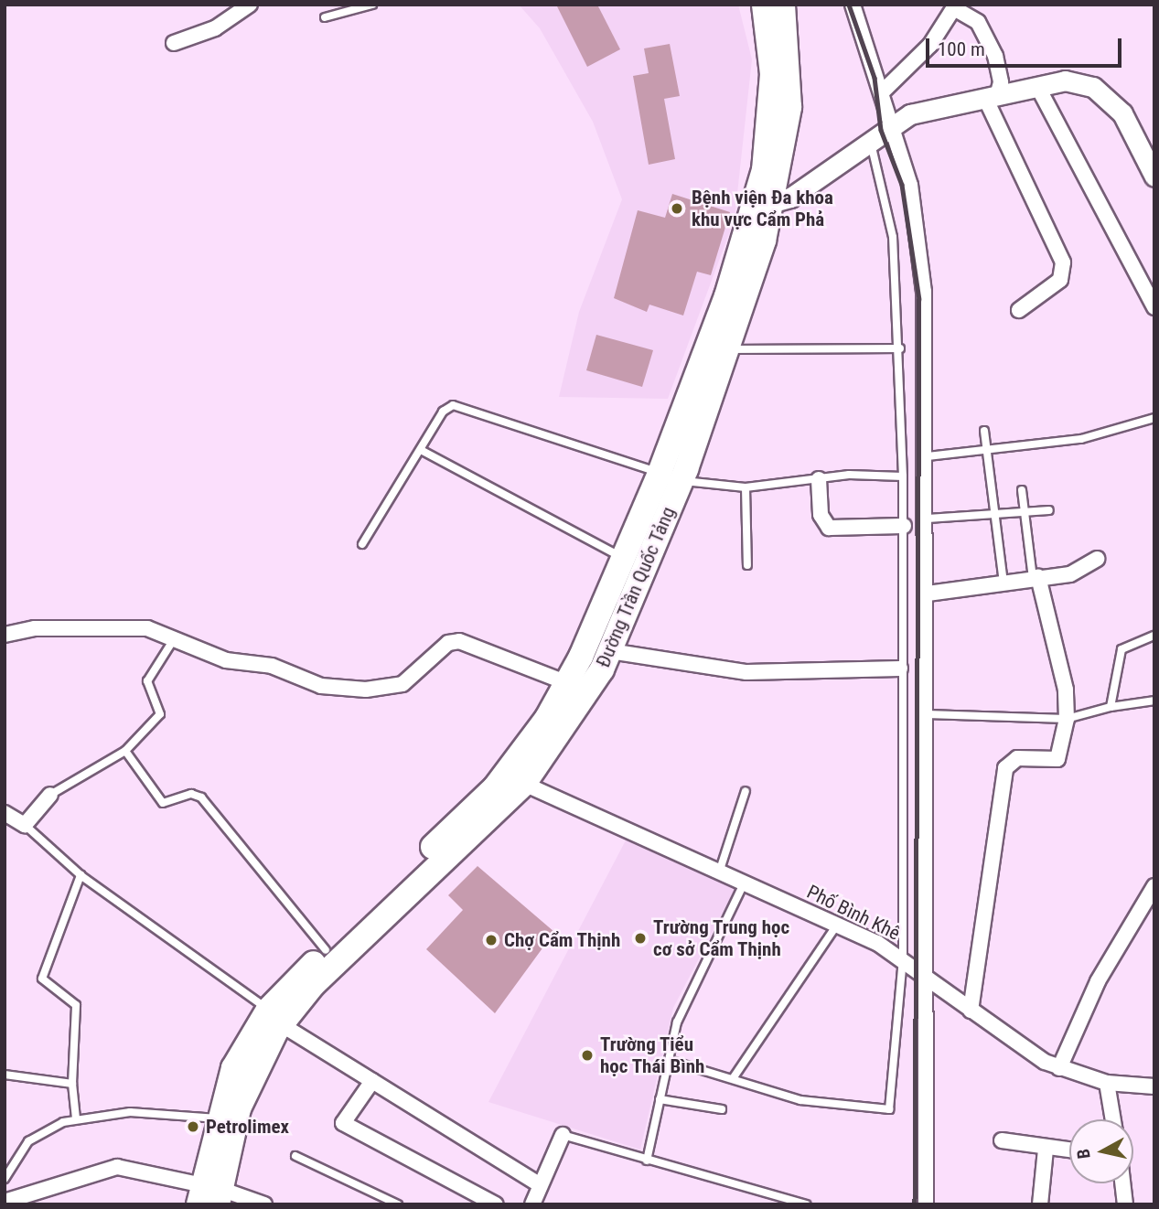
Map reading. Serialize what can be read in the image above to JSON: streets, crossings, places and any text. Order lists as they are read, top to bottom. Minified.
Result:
{"streets":{"highway":["Đường Trần Quốc Tảng"],"street":["Phố Bình Khê"]},"crossings":[["Đường Trần Quốc Tảng","Phố Bình Khê"]],"places":["Bệnh viện Đa khoa khu vực Cẩm Phả","Trường Trung học cơ sở Cẩm Thịnh","Chợ Cẩm Thịnh","Trường Tiểu học Thái Bình","Petrolimex"],"scale_bar":"100 m","north":"left"}
